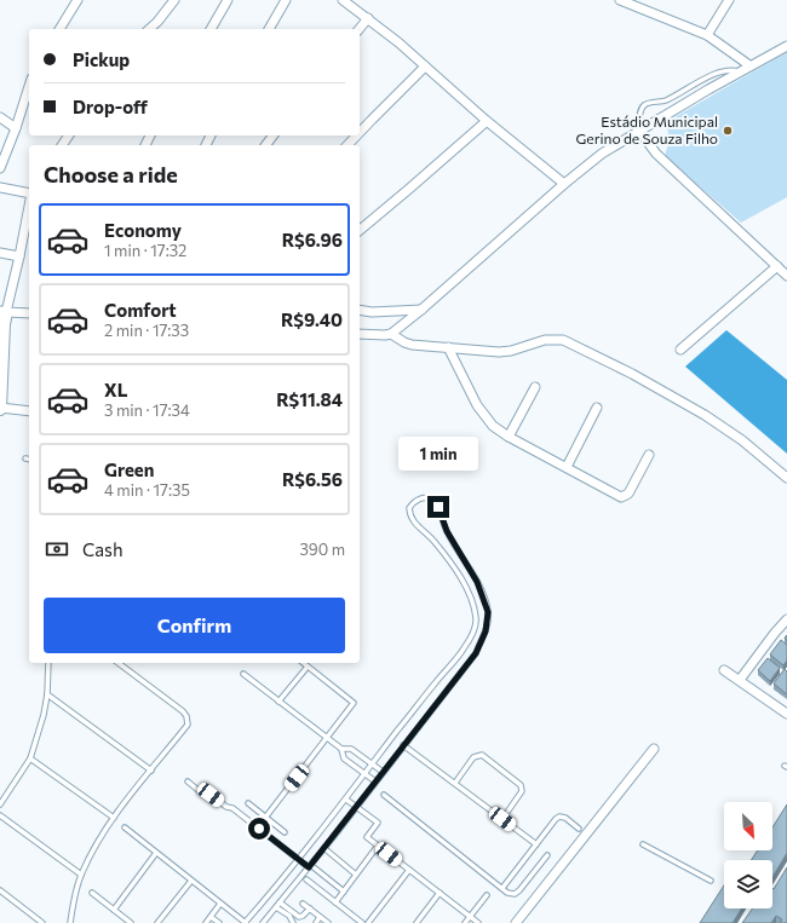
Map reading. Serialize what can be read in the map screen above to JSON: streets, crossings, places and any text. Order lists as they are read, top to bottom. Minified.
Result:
{"places":["Estádio Municipal Gerino de Souza Filho"],"north":"bottom right","page":{"banner":["Pickup","Drop-off"],"heading":"Choose a ride","list":[{"name":"Economy","note":"1 min · 17:32","value":"R$6.96"},{"name":"Comfort","note":"2 min · 17:33","value":"R$9.40"},{"name":"XL","note":"3 min · 17:34","value":"R$11.84"},{"name":"Green","note":"4 min · 17:35","value":"R$6.56"}],"bubble":"1 min","pay":["Cash","390 m"],"buttons":"Confirm"}}
